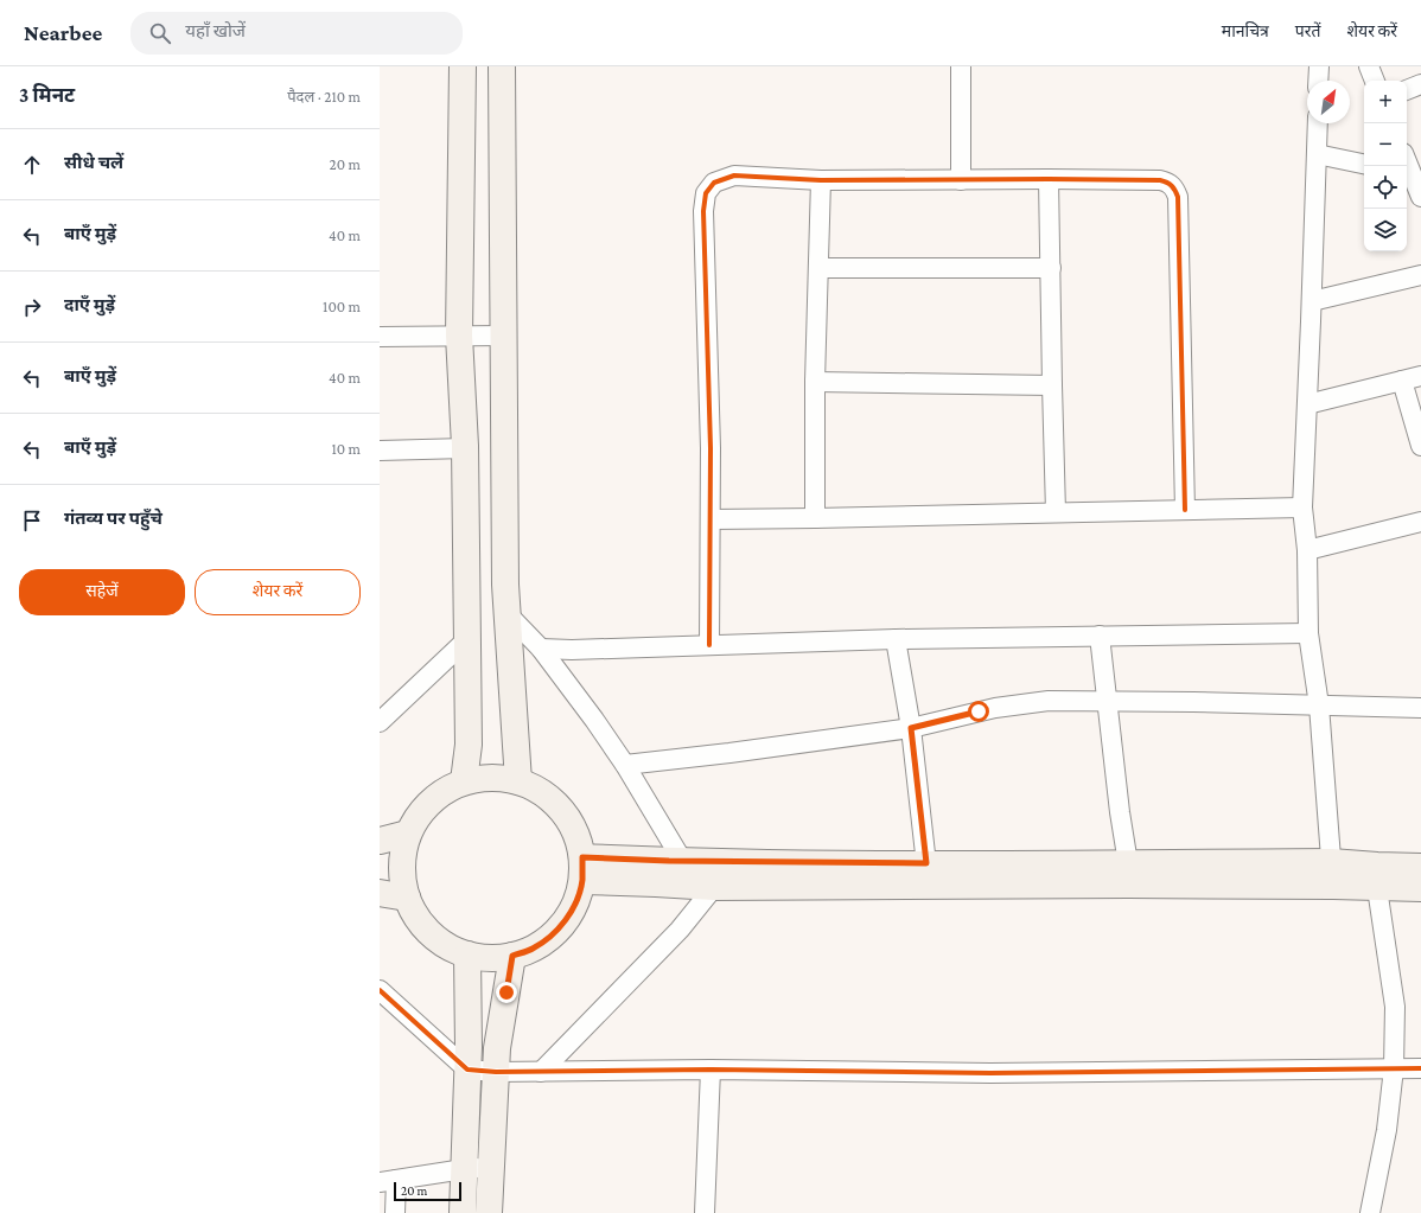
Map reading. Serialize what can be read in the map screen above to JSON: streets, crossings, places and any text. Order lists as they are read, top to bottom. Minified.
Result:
{"scale_bar":"20 m","north":"top right","page":{"header":"Nearbee","search":"यहाँ खोजें","nav":["मानचित्र","परतें","शेयर करें"],"heading":["3 मिनट","पैदल · 210 m"],"map_buttons":["+","−"],"list":[["सीधे चलें","20 m"],["बाएँ मुड़ें","40 m"],["दाएँ मुड़ें","100 m"],["बाएँ मुड़ें","40 m"],["बाएँ मुड़ें","10 m"],"गंतव्य पर पहुँचे"],"buttons":["सहेजें","शेयर करें"],"scale":"20 m"}}
